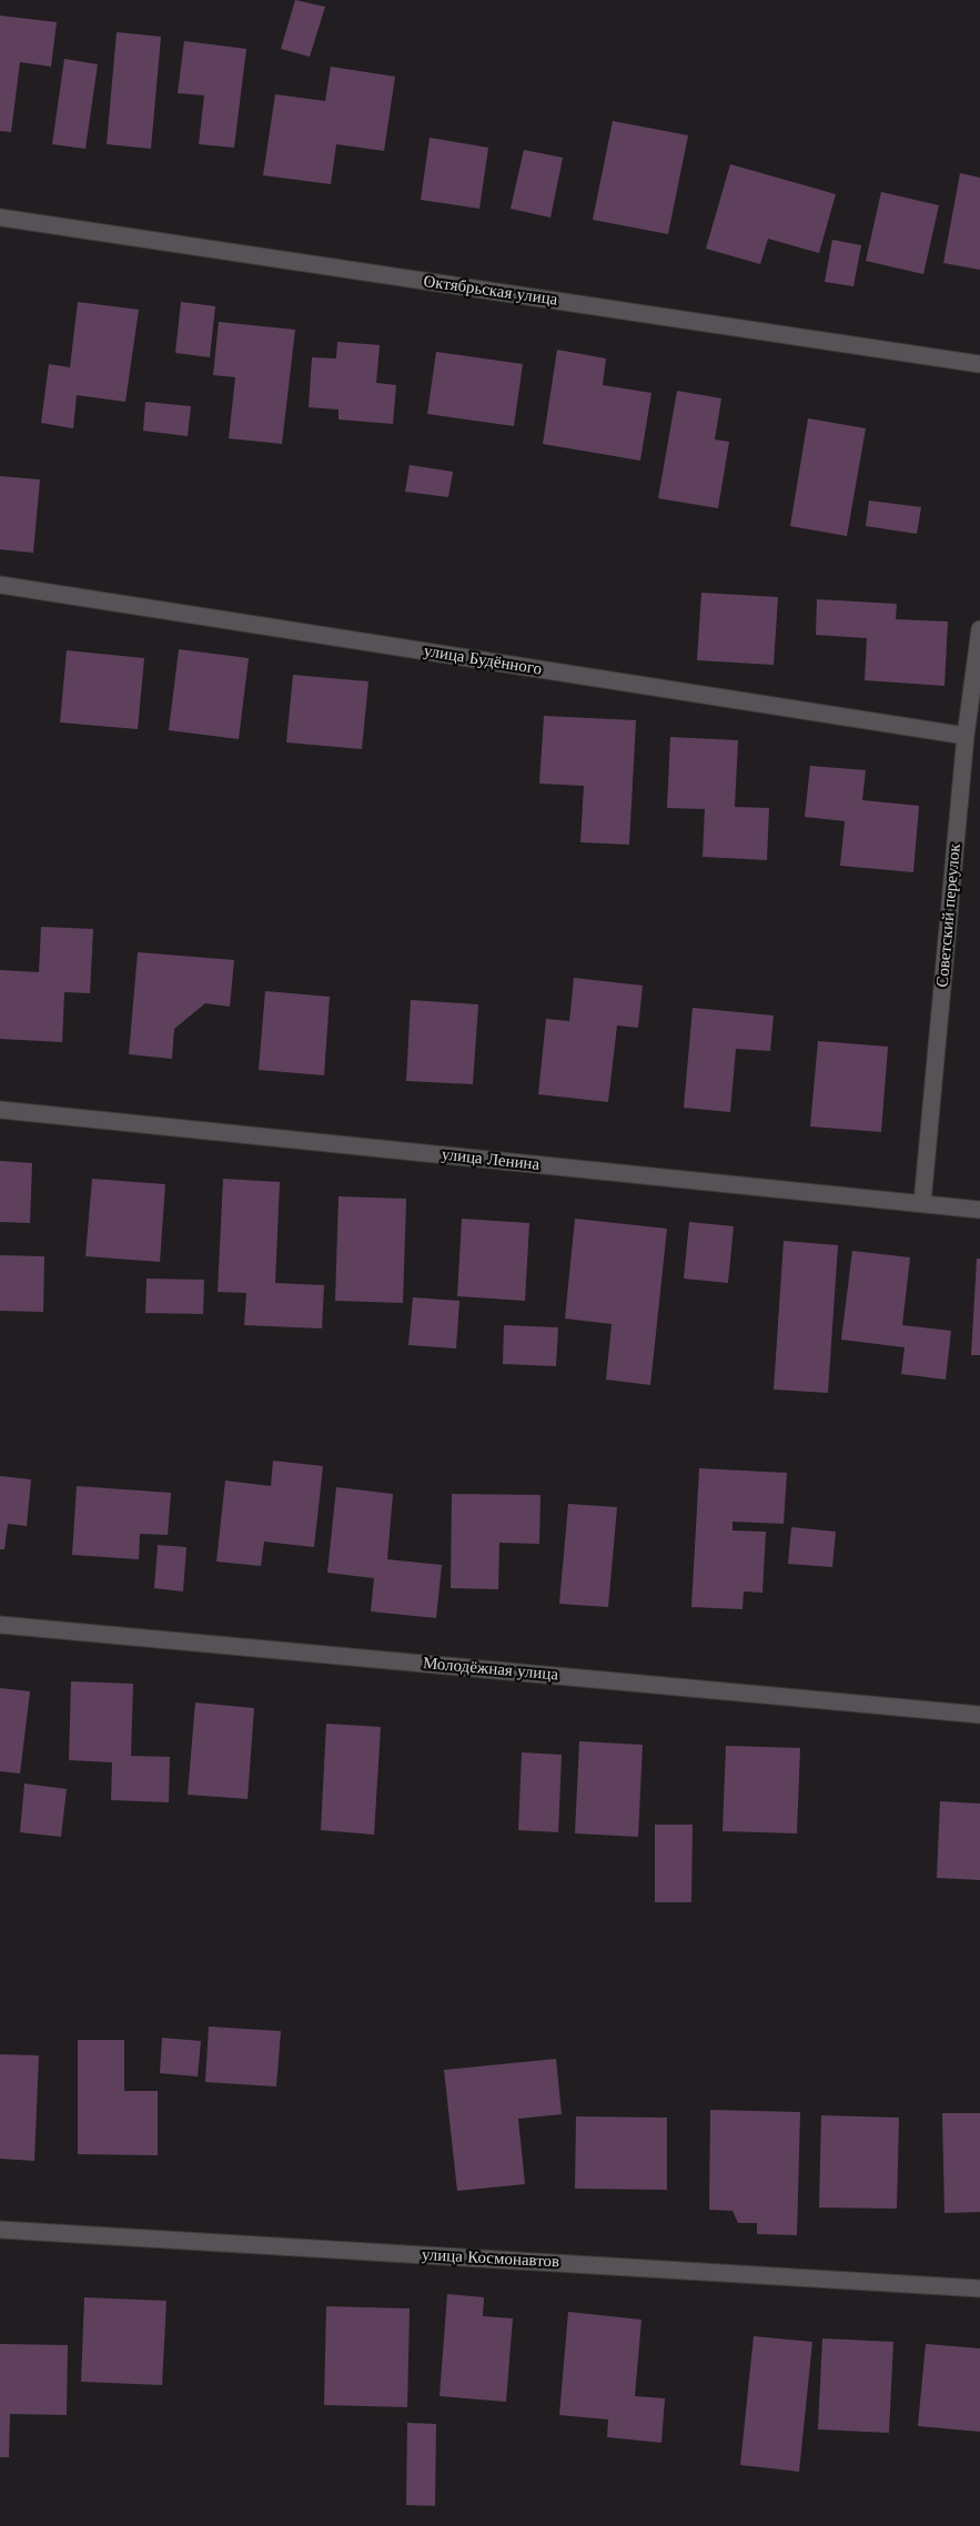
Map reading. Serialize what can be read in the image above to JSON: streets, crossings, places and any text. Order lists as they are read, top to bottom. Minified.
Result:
{"streets":{"street":["Октябрьская улица","улица Будённого","Советский переулок","улица Ленина","Молодёжная улица","улица Космонавтов"]},"crossings":[["улица Будённого","Советский переулок"],["Советский переулок","улица Ленина"]]}
